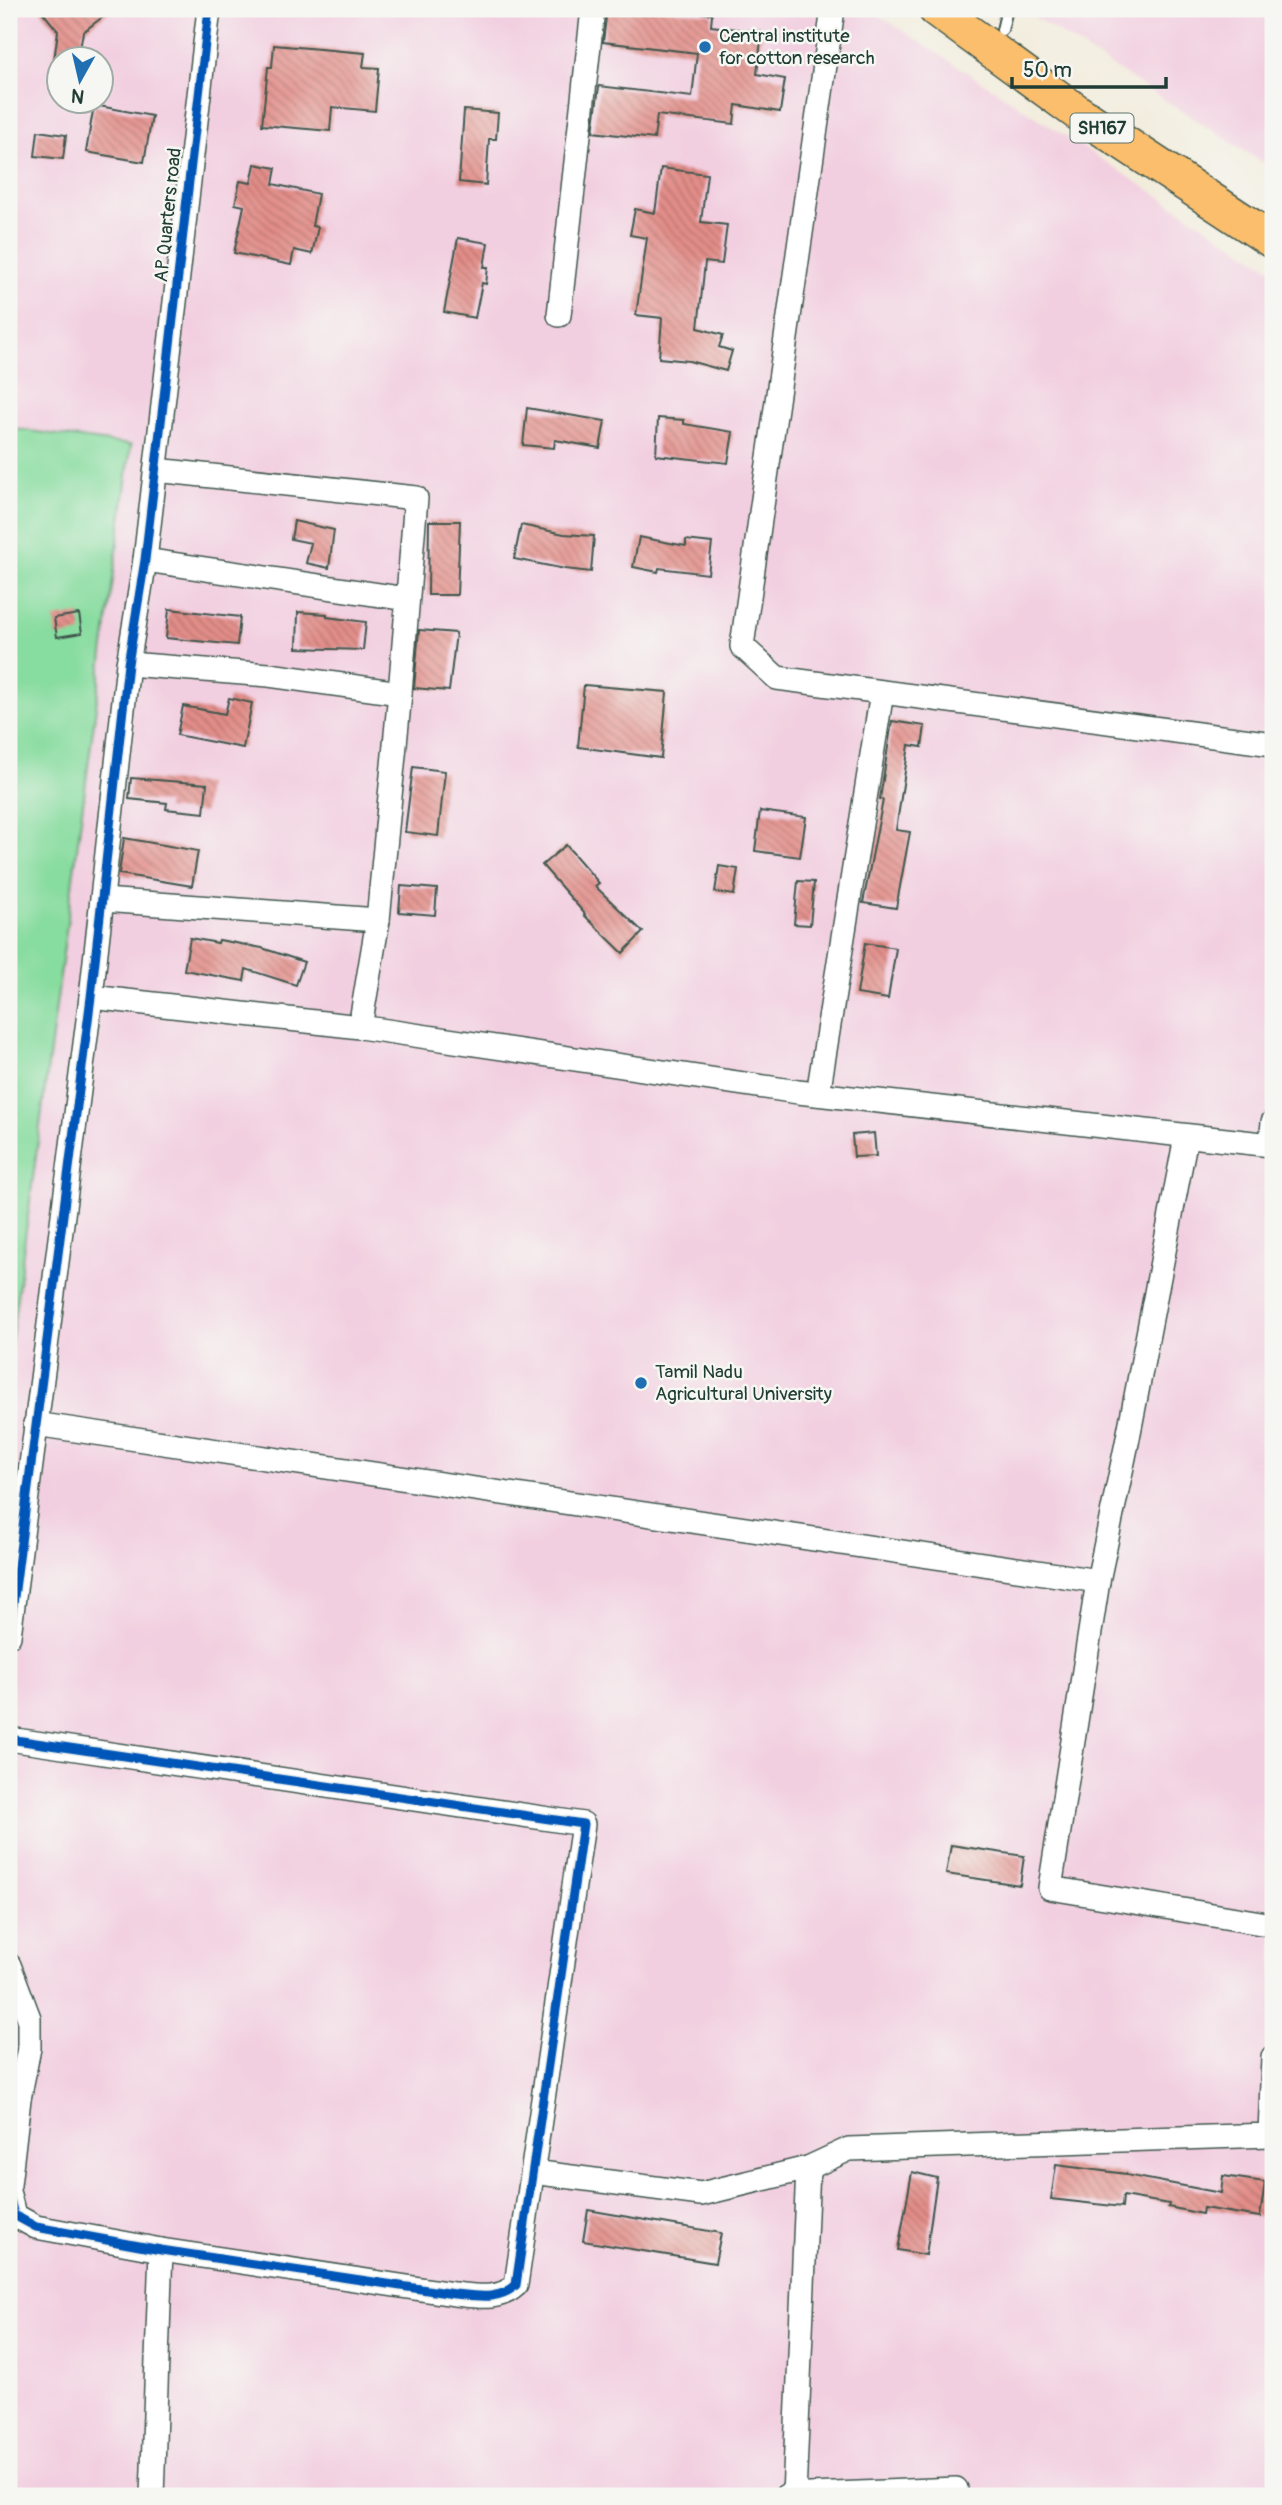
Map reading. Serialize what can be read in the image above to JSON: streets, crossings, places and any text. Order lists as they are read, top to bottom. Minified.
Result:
{"streets":{"main road":["SH167"],"street":["AP Quarters road"]},"places":["Central institute for cotton research","Tamil Nadu Agricultural University"],"scale_bar":"50 m","north":"bottom"}
